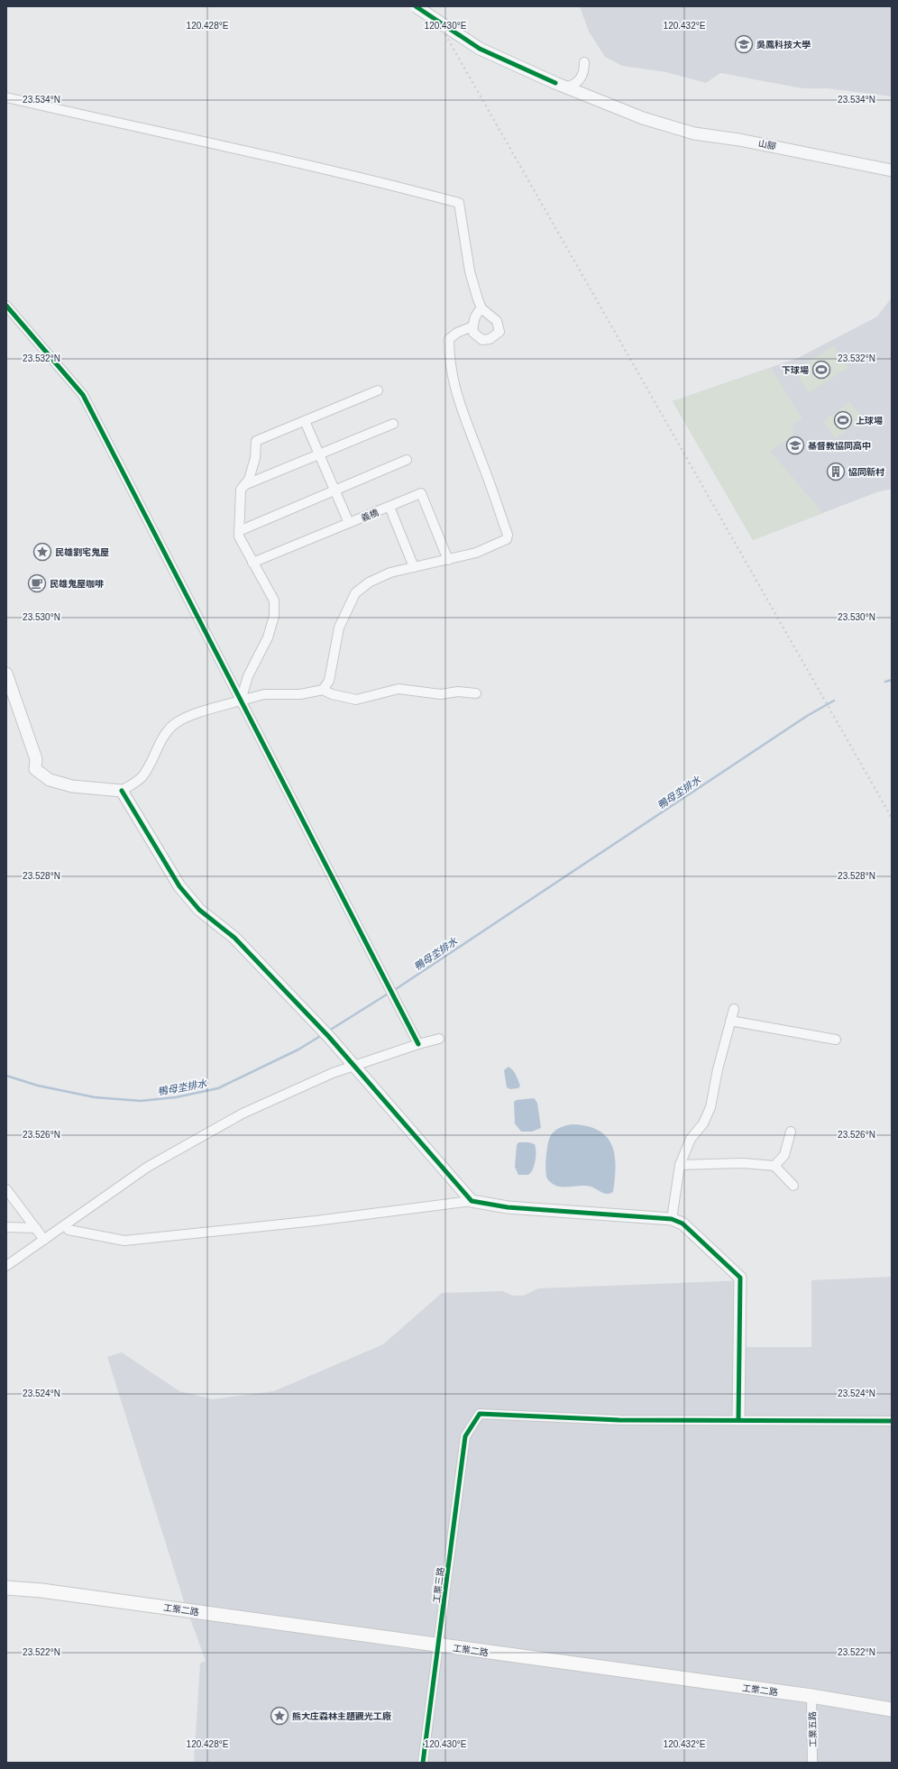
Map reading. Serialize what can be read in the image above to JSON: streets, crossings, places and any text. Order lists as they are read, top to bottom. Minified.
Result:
{"streets":{"main road":["工業二路"],"street":["山腳","義橋","工業三路","工業五路"]},"crossings":[["工業三路","工業二路"],["工業二路","工業五路"]],"water":["鴨母坔排水"],"places":{"school or university":["吳鳳科技大學","基督教協同高中"],"sports":["下球場","上球場"],"building":["協同新村"],"place":["民雄劉宅鬼屋","熊大庄森林主題觀光工廠"],"cafe":["民雄鬼屋咖啡"]},"coordinates":["120.428°E","120.430°E","120.432°E","23.534°N","23.532°N","23.530°N","23.528°N","23.526°N","23.524°N","23.522°N"]}
